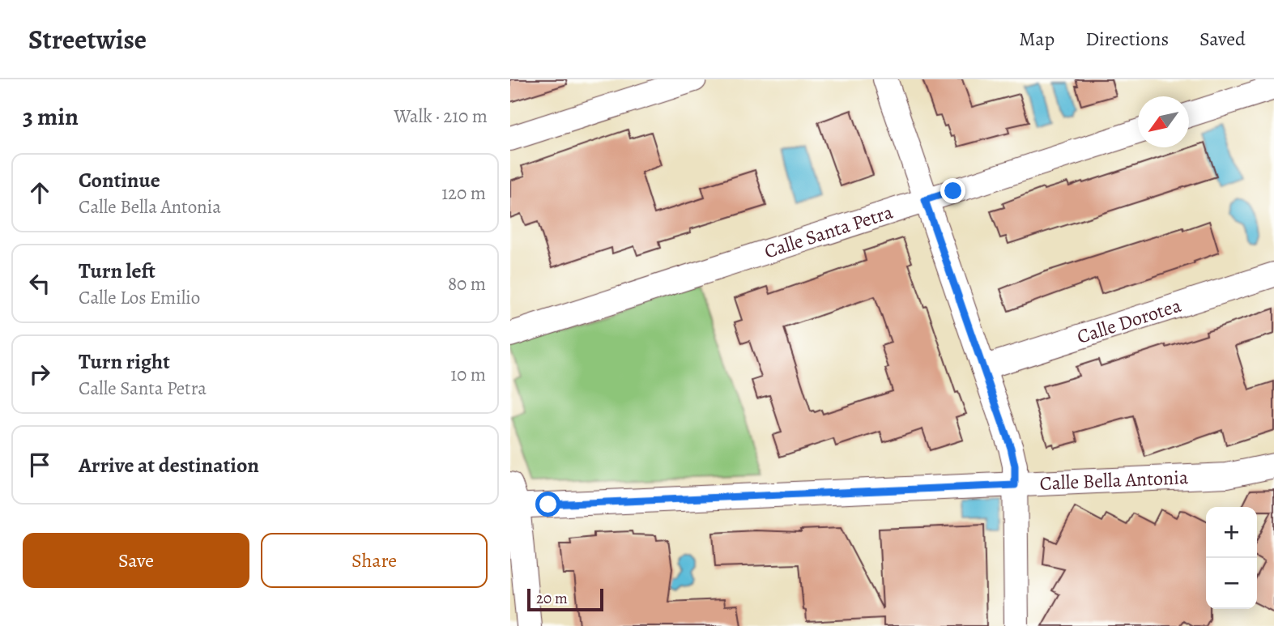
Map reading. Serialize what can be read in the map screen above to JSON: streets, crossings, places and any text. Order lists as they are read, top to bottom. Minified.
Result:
{"streets":{"street":["Calle Santa Petra","Calle Dorotea","Calle Bella Antonia"]},"scale_bar":"20 m","north":"bottom left","page":{"header":"Streetwise","nav":["Map","Directions","Saved"],"heading":["3 min","Walk · 210 m"],"list":[["Continue","Calle Bella Antonia","120 m"],["Turn left","Calle Los Emilio","80 m"],["Turn right","Calle Santa Petra","10 m"],"Arrive at destination"],"map_buttons":["+","−"],"buttons":["Save","Share"],"scale":"20 m"}}
